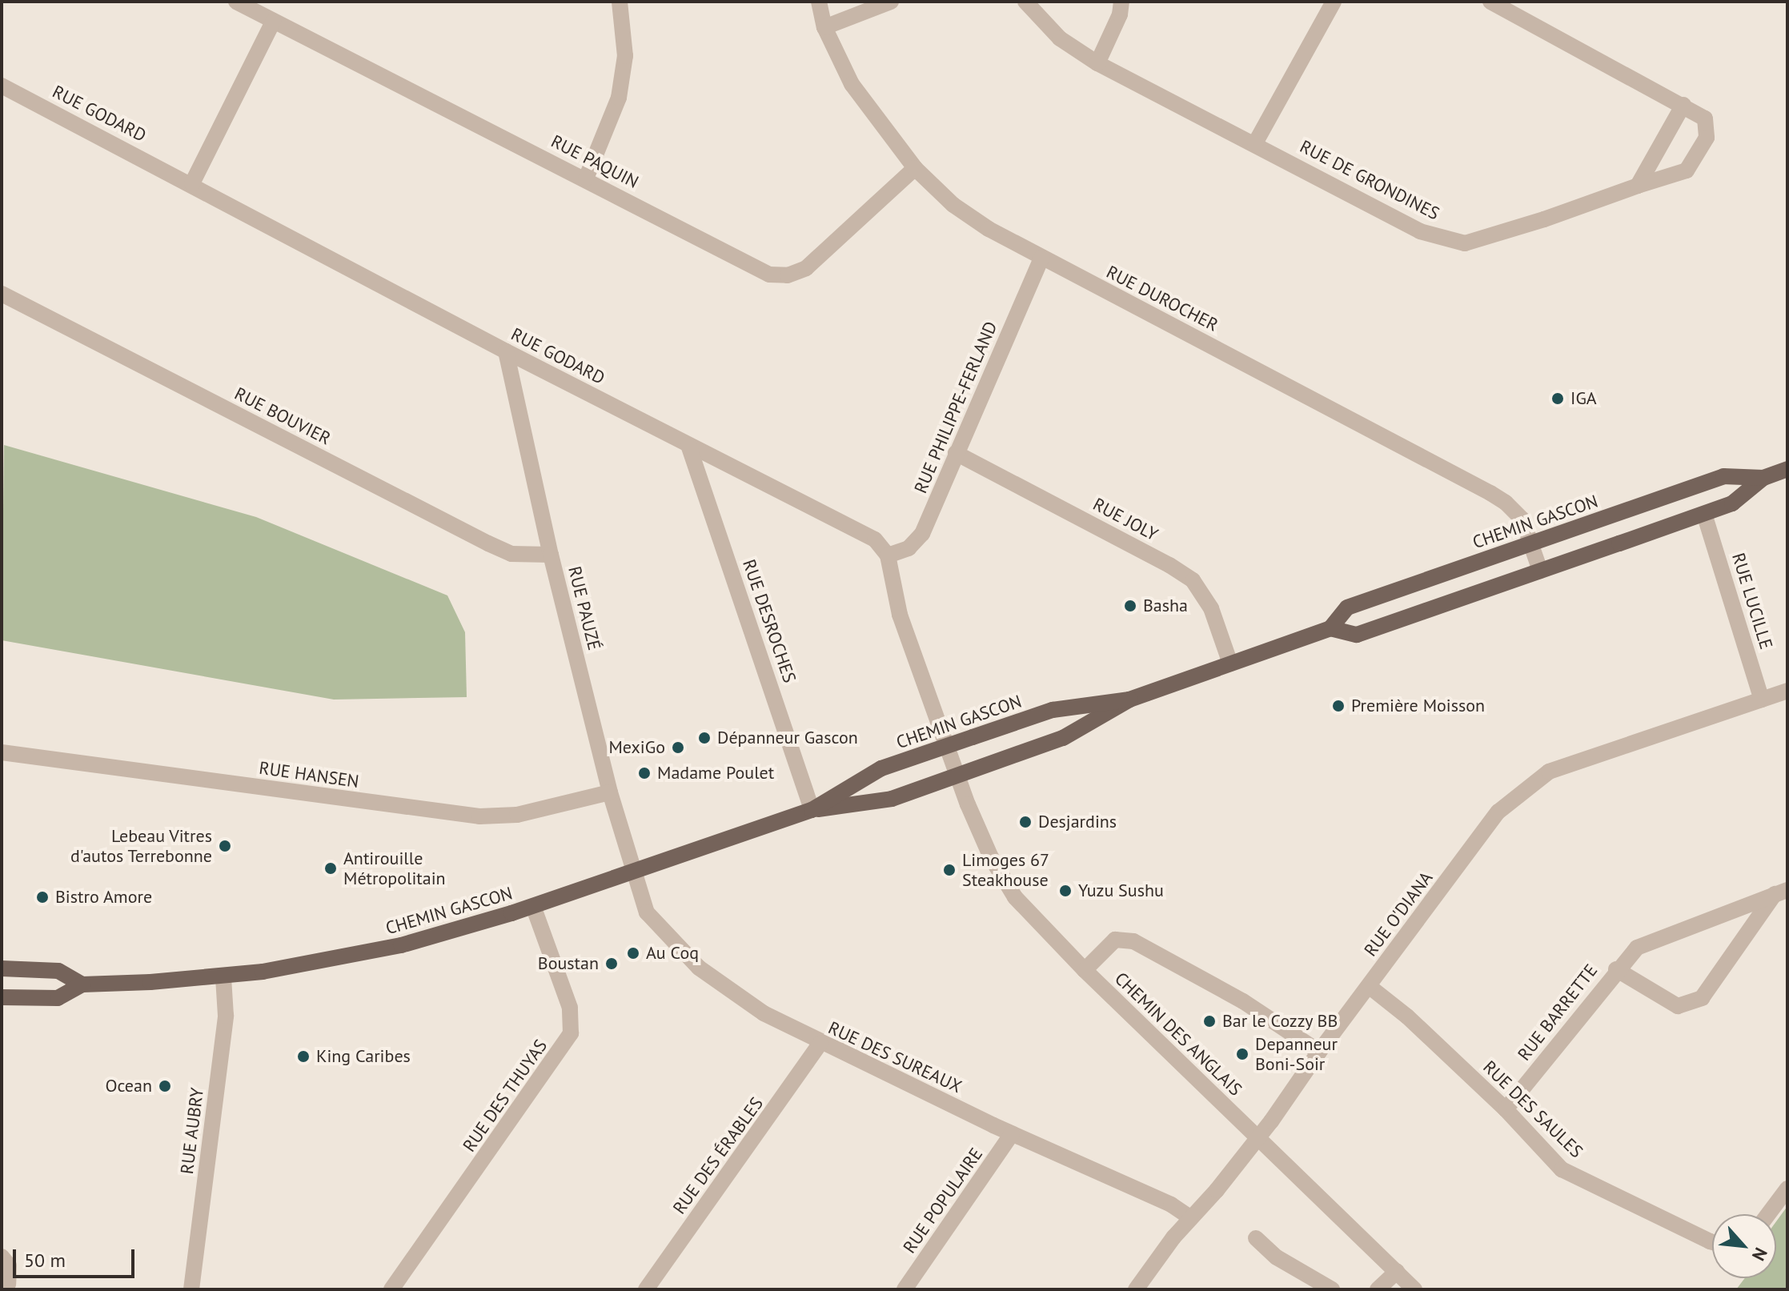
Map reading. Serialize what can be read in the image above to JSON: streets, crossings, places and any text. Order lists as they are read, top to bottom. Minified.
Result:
{"streets":{"main road":["CHEMIN GASCON"],"street":["RUE GODARD","RUE PAQUIN","RUE DE GRONDINES","RUE DUROCHER","RUE PHILIPPE-FERLAND","RUE BOUVIER","RUE JOLY","RUE LUCILLE","RUE PAUZÉ","RUE DESROCHES","RUE HANSEN","RUE O'DIANA","RUE BARRETTE","CHEMIN DES ANGLAIS","RUE DES SUREAUX","RUE DES THUYAS","RUE DES SAULES","RUE AUBRY","RUE DES ÉRABLES","RUE POPULAIRE"]},"crossings":[["RUE GODARD","RUE PHILIPPE-FERLAND"],["RUE GODARD","RUE PAUZÉ"],["RUE GODARD","RUE DESROCHES"],["RUE PAQUIN","RUE DUROCHER"],["RUE DUROCHER","RUE PHILIPPE-FERLAND"],["RUE DUROCHER","CHEMIN GASCON"],["RUE PHILIPPE-FERLAND","RUE JOLY"],["RUE BOUVIER","RUE PAUZÉ"],["RUE JOLY","CHEMIN GASCON"],["CHEMIN GASCON","RUE LUCILLE"],["CHEMIN GASCON","RUE PAUZÉ"],["CHEMIN GASCON","RUE DESROCHES"],["CHEMIN GASCON","CHEMIN DES ANGLAIS"],["CHEMIN GASCON","RUE DES SUREAUX"],["CHEMIN GASCON","RUE DES THUYAS"],["CHEMIN GASCON","RUE AUBRY"],["RUE LUCILLE","RUE O'DIANA"],["RUE PAUZÉ","RUE HANSEN"],["RUE PAUZÉ","RUE DES SUREAUX"],["RUE O'DIANA","CHEMIN DES ANGLAIS"],["RUE O'DIANA","RUE DES SUREAUX"],["RUE O'DIANA","RUE DES SAULES"],["RUE BARRETTE","RUE DES SAULES"],["RUE DES SUREAUX","RUE DES ÉRABLES"],["RUE DES SUREAUX","RUE POPULAIRE"]],"places":["IGA","Basha","Première Moisson","Dépanneur Gascon","MexiGo","Madame Poulet","Desjardins","Lebeau Vitres d'autos Terrebonne","Antirouille Métropolitain","Limoges 67 Steakhouse","Yuzu Sushu","Bistro Amore","Au Coq","Boustan","Bar le Cozzy BB","Depanneur Boni-Soir","King Caribes","Ocean"],"scale_bar":"50 m","north":"bottom right"}
